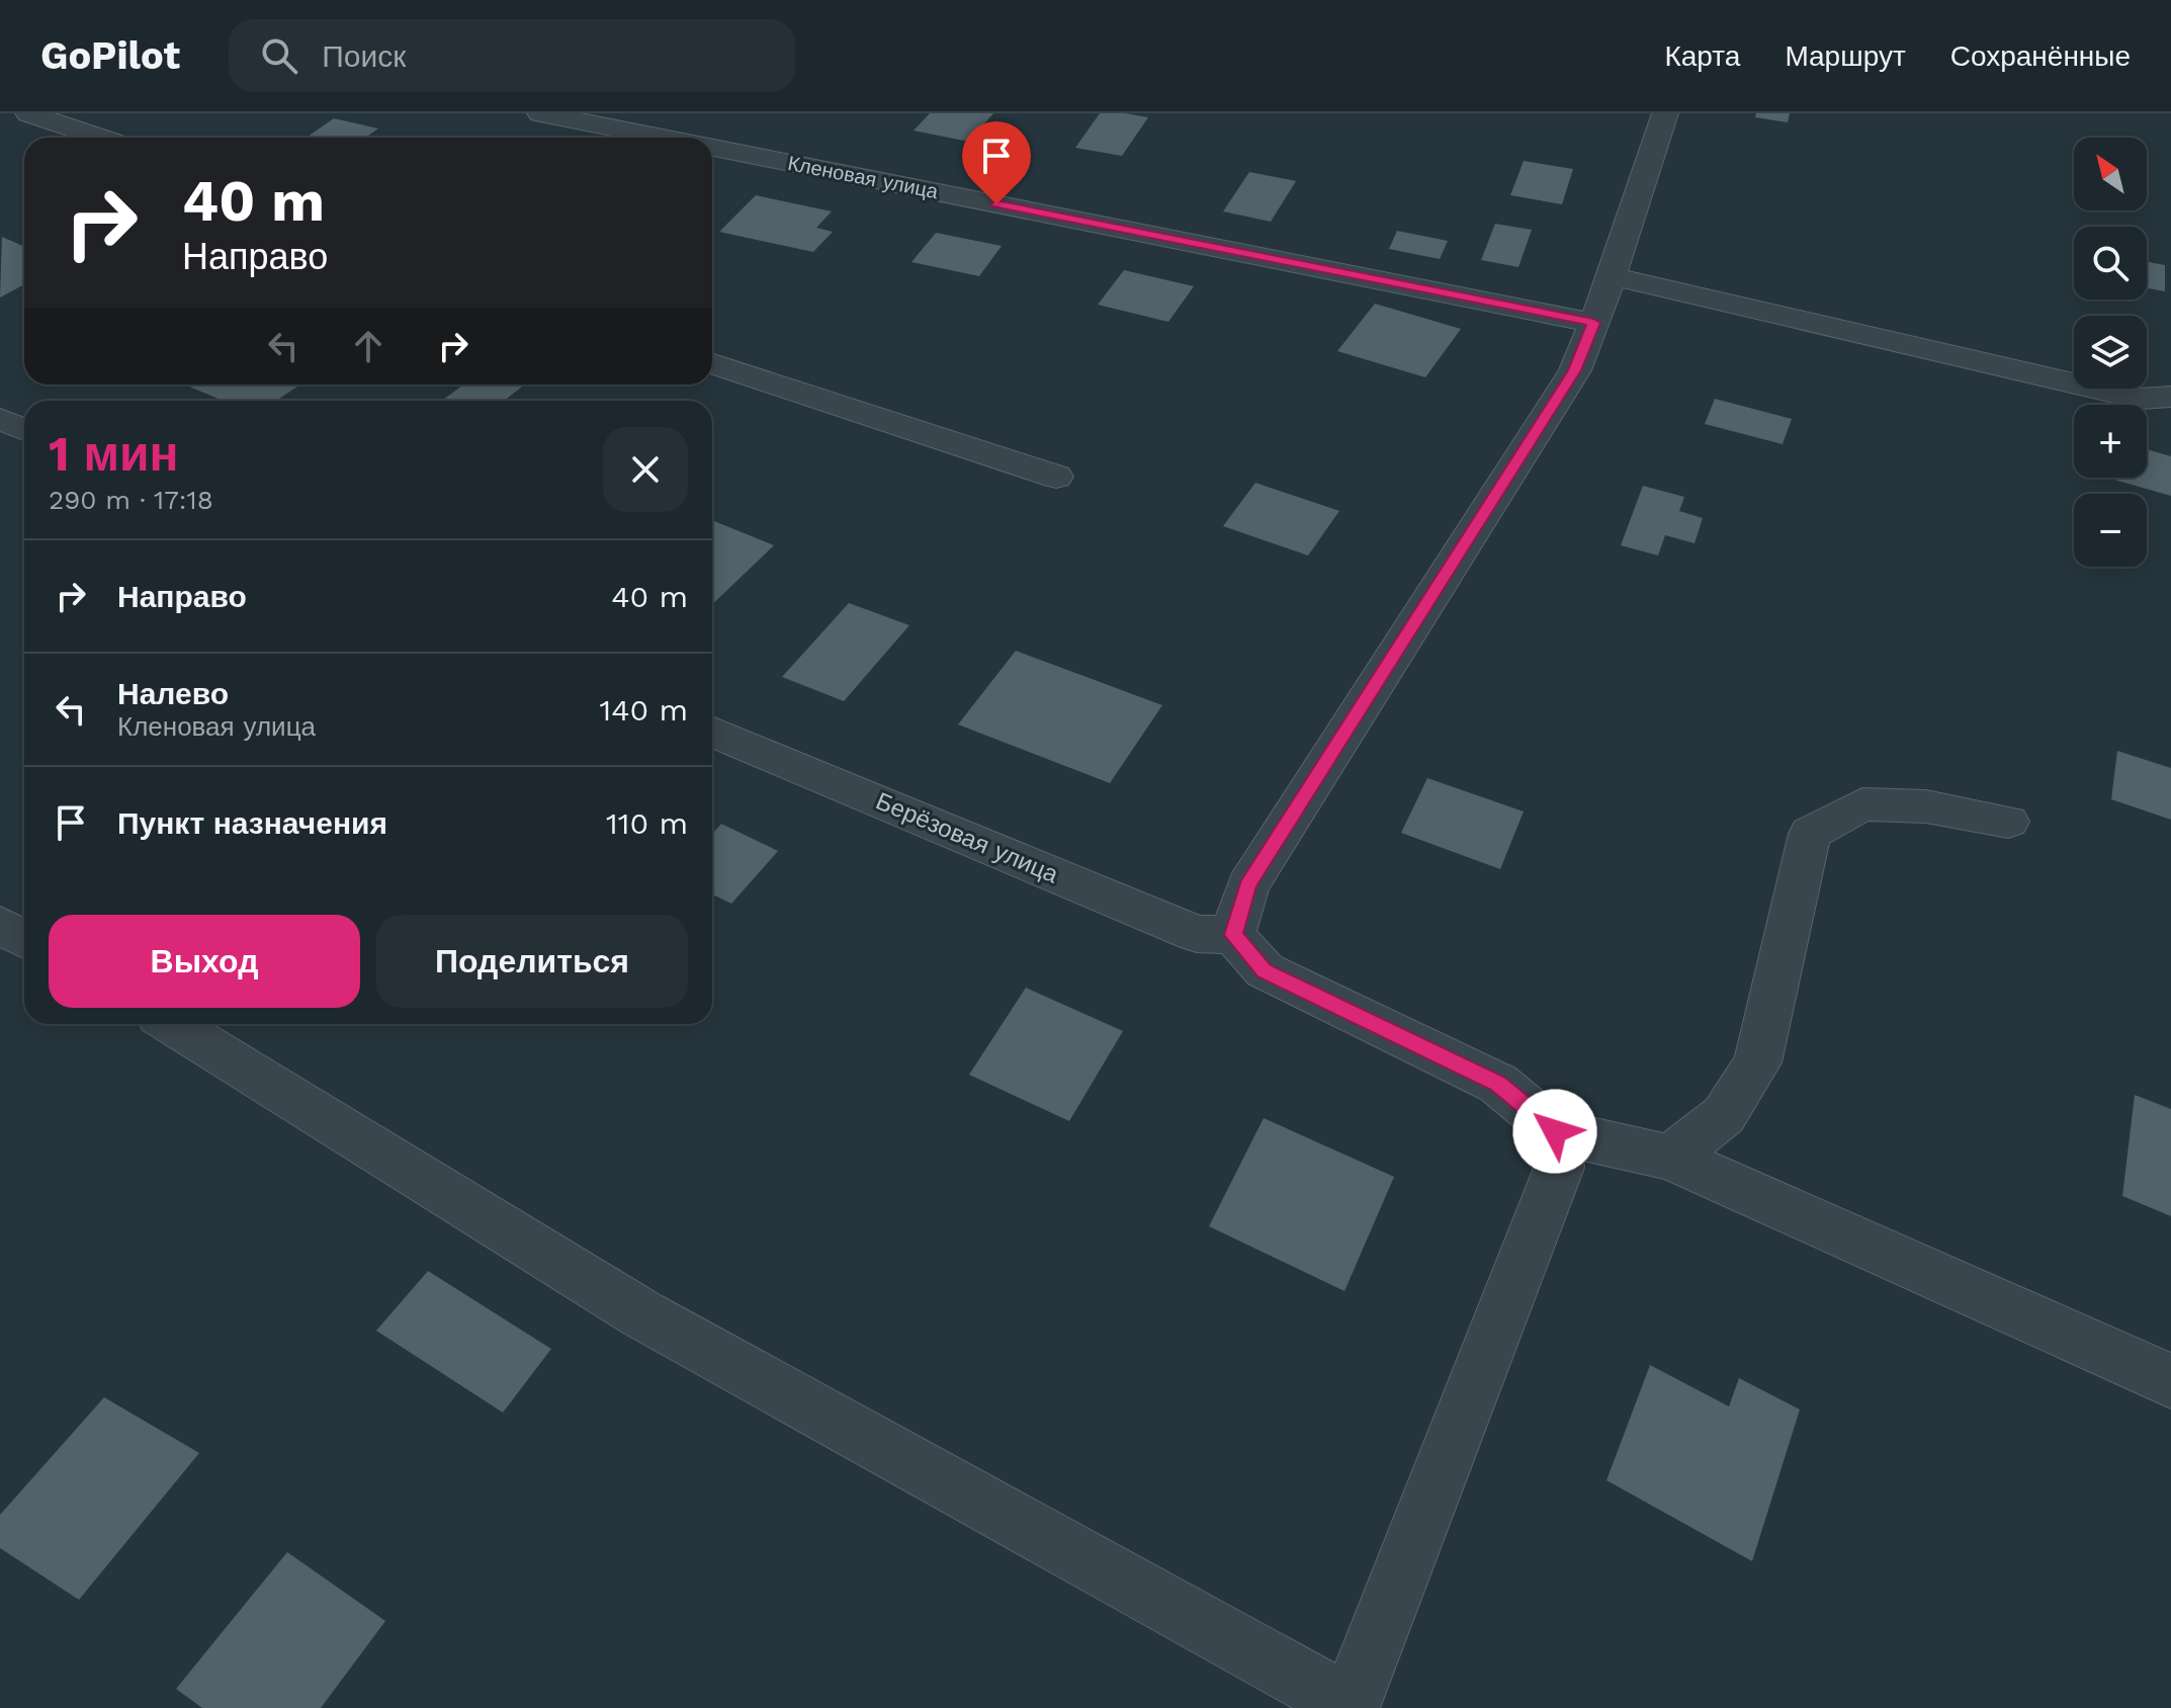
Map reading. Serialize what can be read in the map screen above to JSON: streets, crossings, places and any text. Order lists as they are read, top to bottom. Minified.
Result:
{"streets":{"street":["Кленовая улица","Берёзовая улица"]},"north":"top left","page":{"header":"GoPilot","search":"Поиск","nav":["Карта","Маршрут","Сохранённые"],"map_buttons":["+","−"],"turn":["40 m","Направо"],"heading":["1 мин","290 m · 17:18"],"list":[{"name":"Направо","value":"40 m"},{"name":"Налево","note":"Кленовая улица","value":"140 m"},{"name":"Пункт назначения","value":"110 m"}],"buttons":["Выход","Поделиться"]}}
